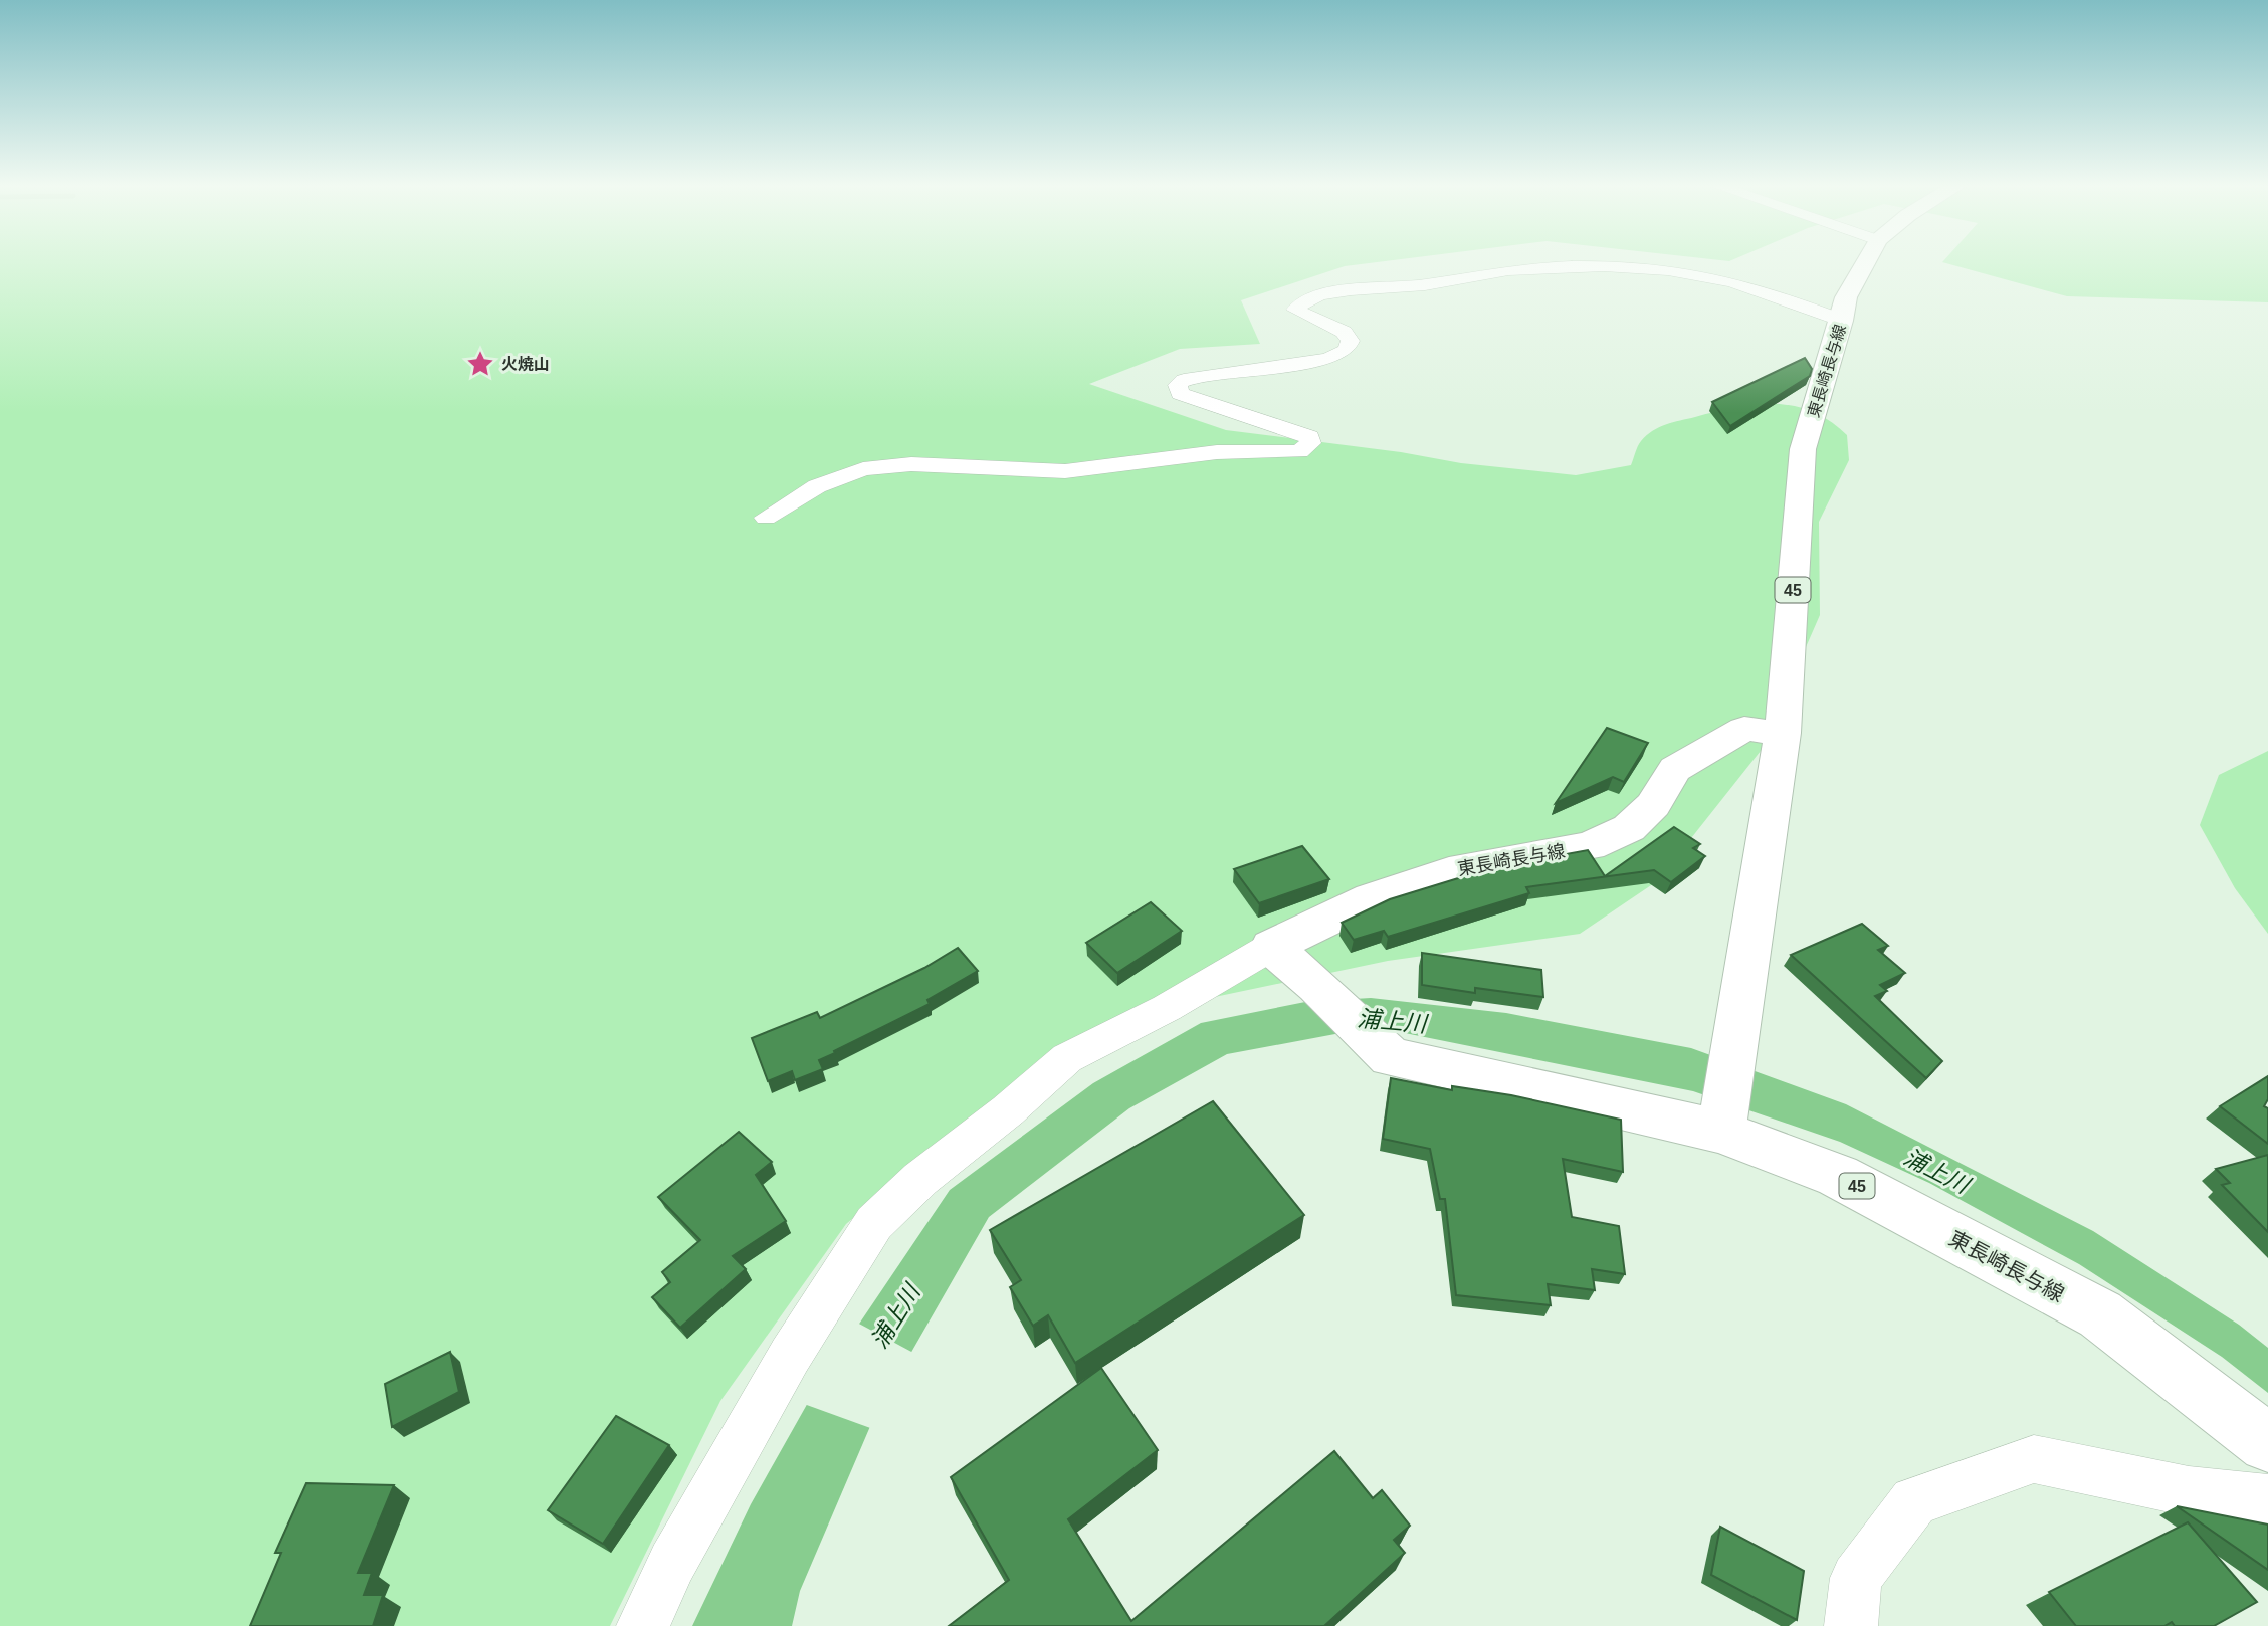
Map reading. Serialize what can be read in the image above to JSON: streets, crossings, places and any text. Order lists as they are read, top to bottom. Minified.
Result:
{"streets":{"main road":["東長崎長与線","45"]},"water":["浦上川"],"places":{"place":["火焼山"]}}
